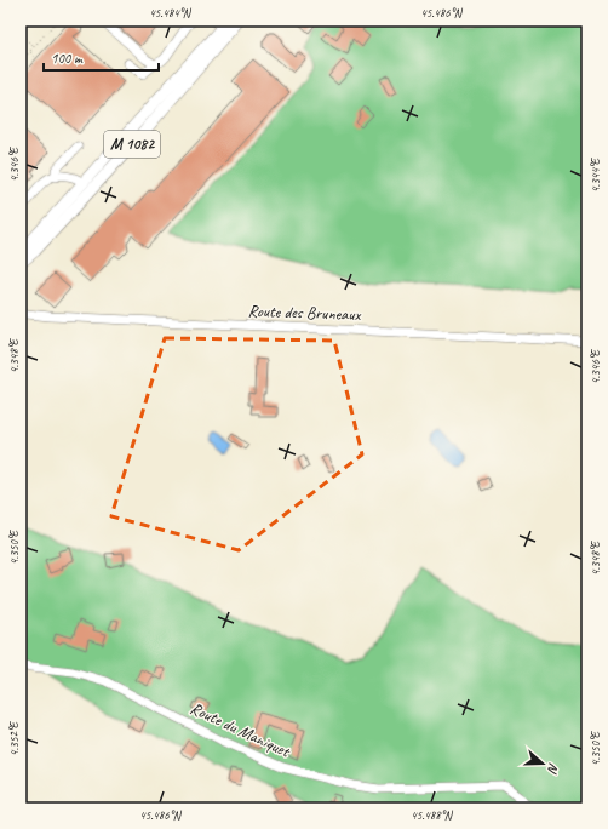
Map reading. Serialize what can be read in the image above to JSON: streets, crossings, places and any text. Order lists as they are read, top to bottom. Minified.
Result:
{"streets":{"main road":["M 1082"],"street":["Route des Bruneaux","Route du Maniquet"]},"scale_bar":"100 m","north":"right","coordinates":["45.484°N","45.486°N","4.346°E","4.344°E","4.348°E","4.350°E","4.352°E","45.488°N"]}
